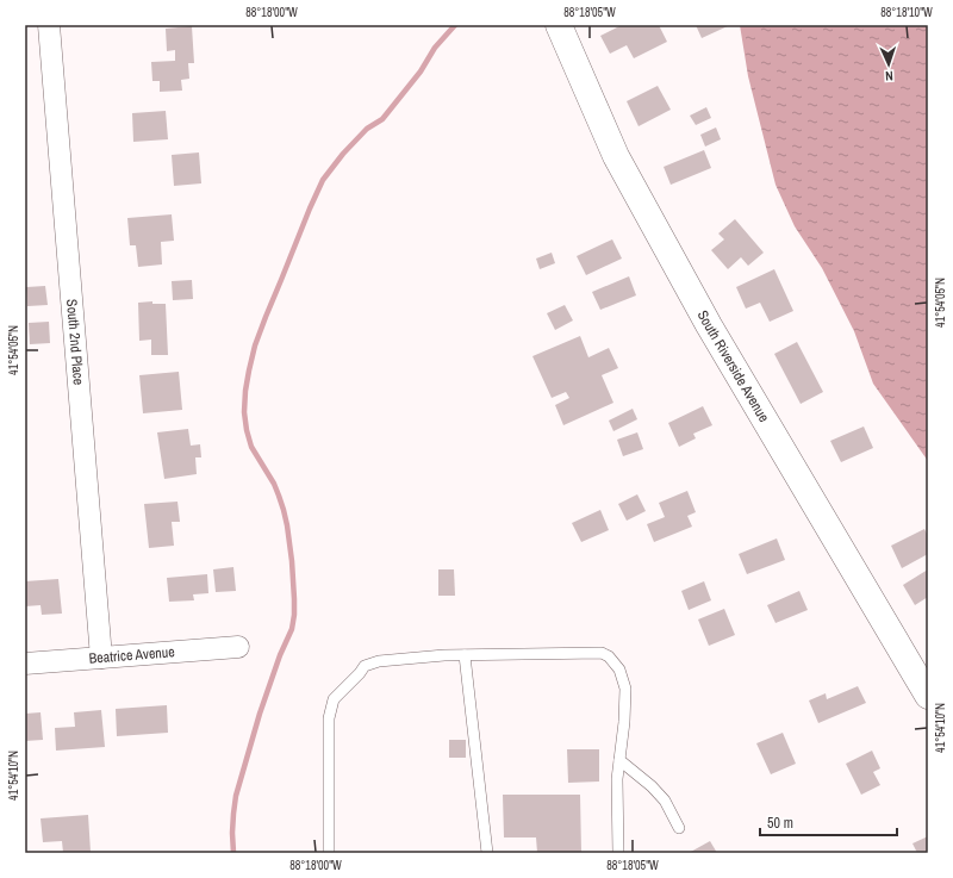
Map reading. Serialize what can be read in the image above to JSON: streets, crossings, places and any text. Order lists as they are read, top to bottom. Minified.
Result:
{"streets":{"main road":["South Riverside Avenue"],"street":["South 2nd Place","Beatrice Avenue"]},"crossings":[["South 2nd Place","Beatrice Avenue"]],"scale_bar":"50 m","north":"bottom","coordinates":["88°18'00\"W","88°18'05\"W","88°18'10\"W","41°54'05\"N","41°54'10\"N"]}
